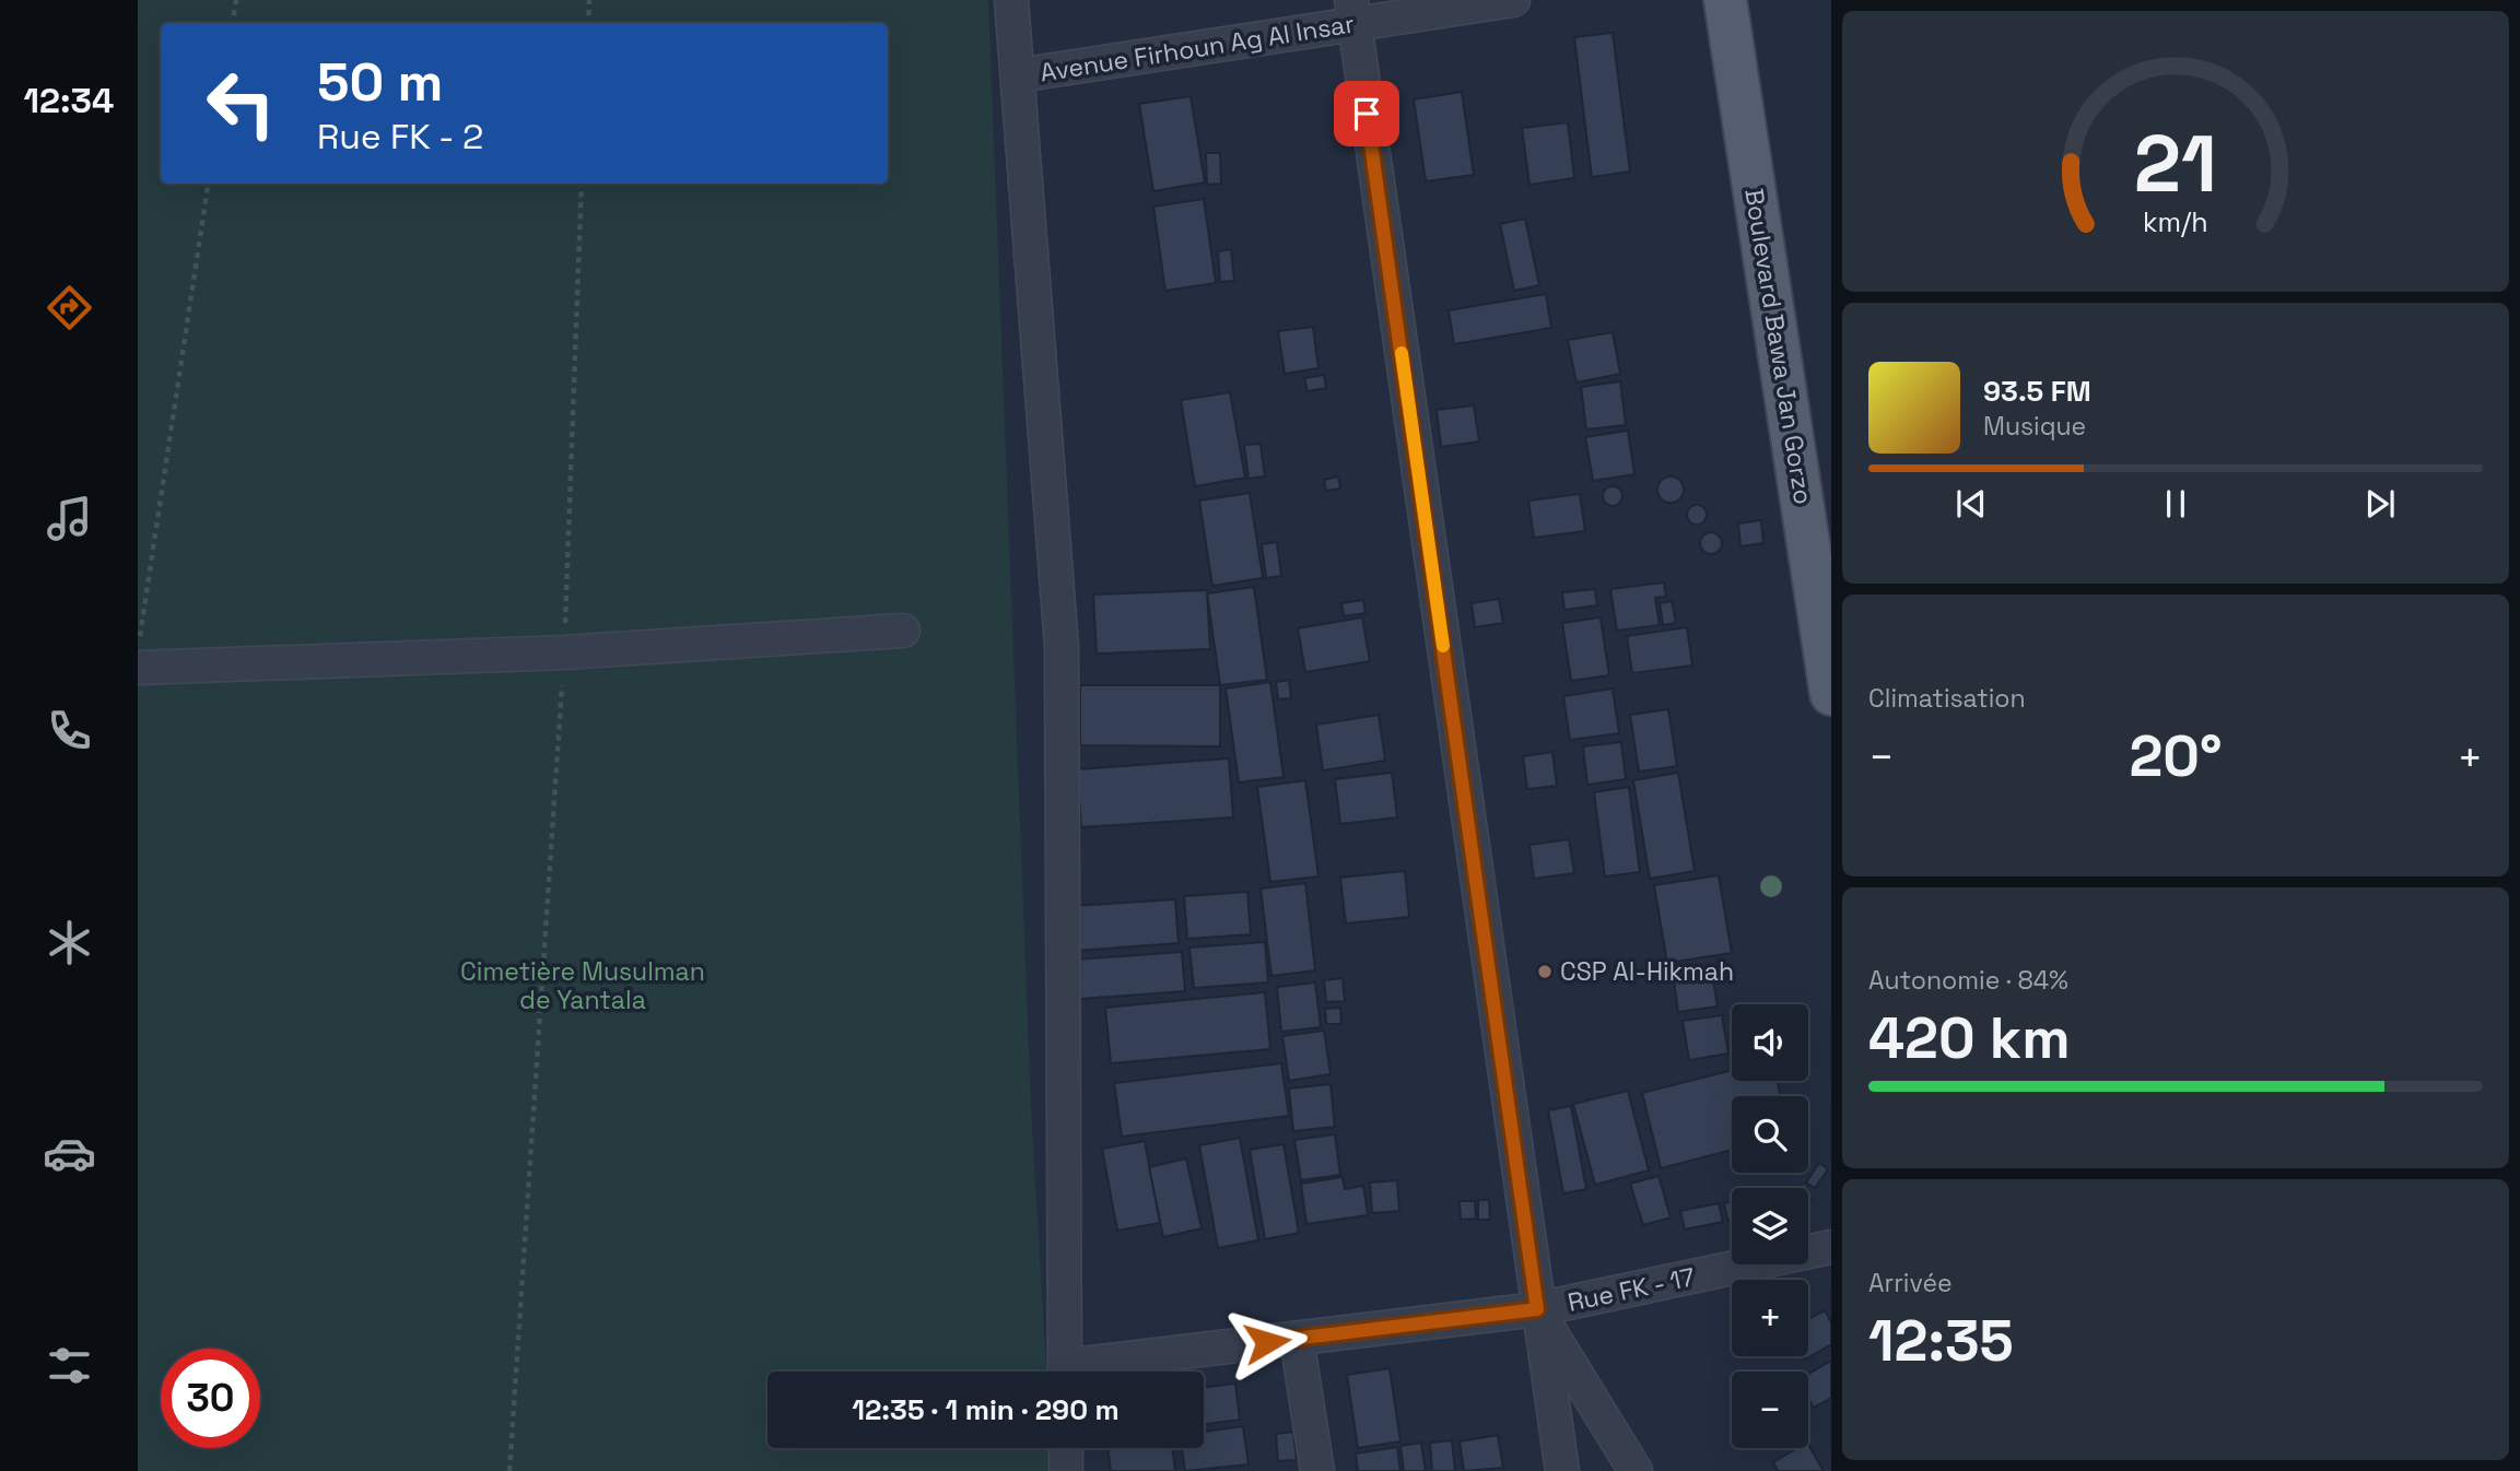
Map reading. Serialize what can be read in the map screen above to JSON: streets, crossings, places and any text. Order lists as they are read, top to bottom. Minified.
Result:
{"streets":{"main road":["Boulevard Bawa Jan Gorzo"],"street":["Avenue Firhoun Ag Al Insar","Rue FK - 17"]},"parks":["Cimetière Musulman de Yantala"],"places":["CSP Al-Hikmah"],"page":{"tabs":"12:34","turn":["50 m","Rue FK - 2"],"song":["93.5 FM","Musique"],"tile":["Climatisation",["Autonomie · 84%","420 km"],["Arrivée","12:35"]],"heat":["−","20°","+"],"map_buttons":["+","−"],"limit":"30","trip":"12:35 · 1 min · 290 m","gauge":["21","km/h"]}}
